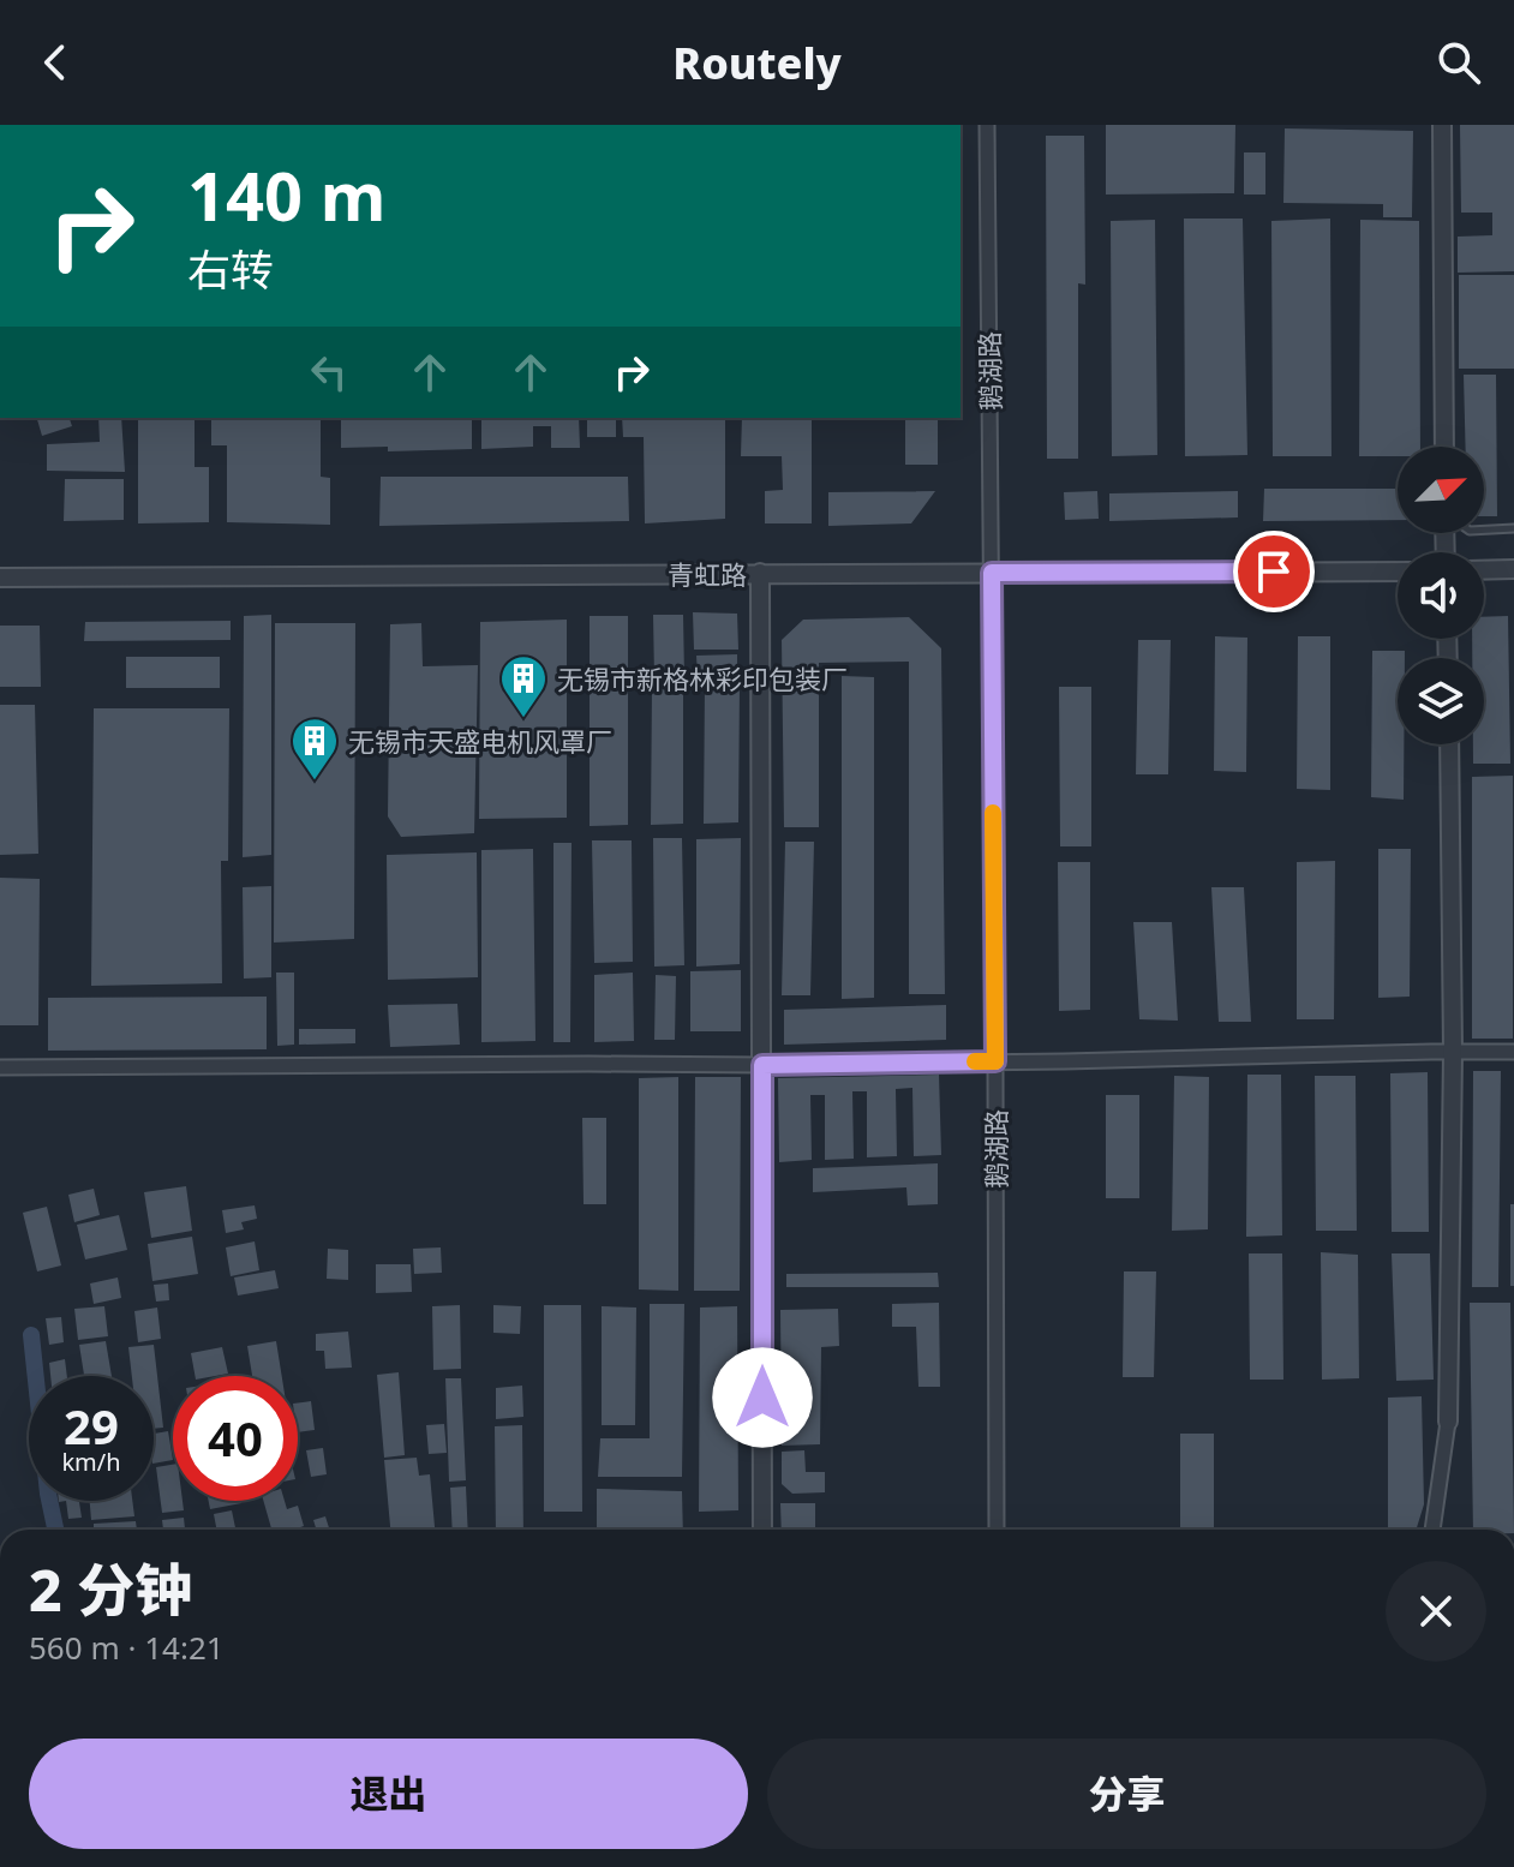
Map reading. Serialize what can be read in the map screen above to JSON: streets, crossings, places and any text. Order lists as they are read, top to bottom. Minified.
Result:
{"streets":{"street":["鹅湖路","青虹路"]},"crossings":[["鹅湖路","青虹路"]],"places":{"building":["无锡市新格林彩印包装厂","无锡市天盛电机风罩厂"]},"north":"top right","page":{"header":"Routely","turn":["140 m","右转"],"speed":"29 km/h","limit":"40","heading":["2 分钟","560 m · 14:21"],"buttons":["退出","分享"]}}
